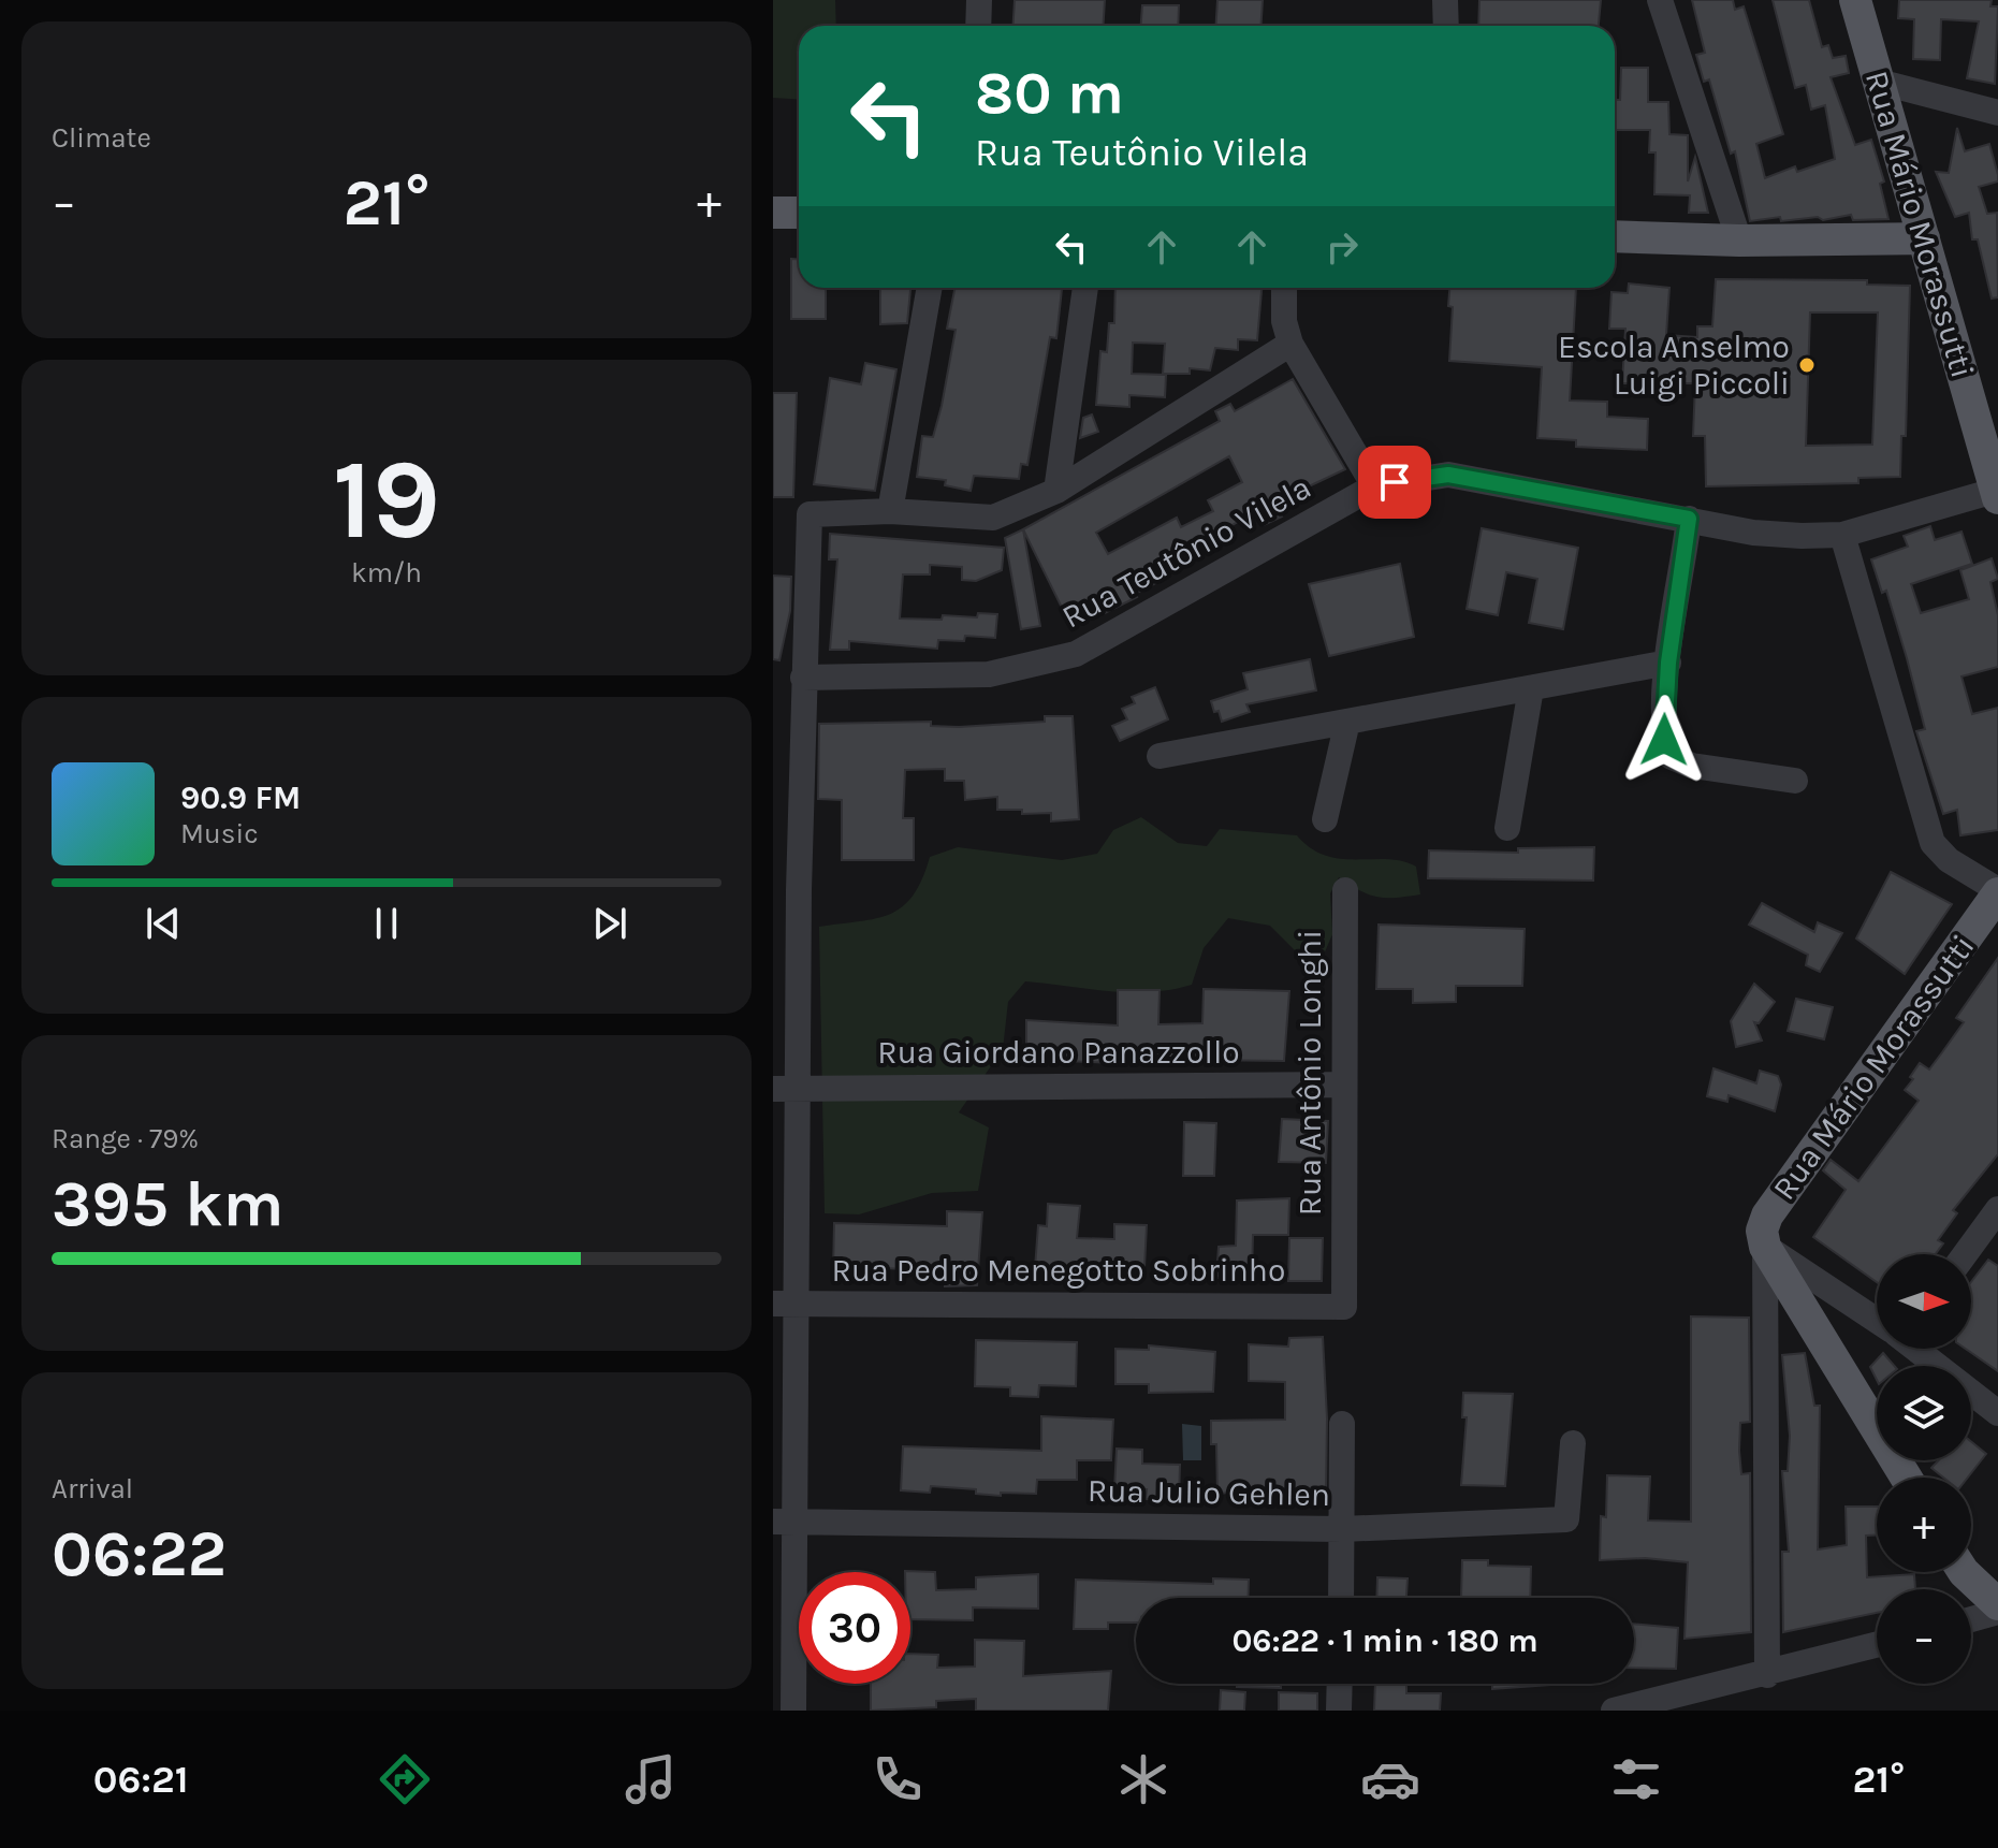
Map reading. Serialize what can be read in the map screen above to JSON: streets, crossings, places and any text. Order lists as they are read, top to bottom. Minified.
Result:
{"streets":{"main road":["Rua Mário Morassutti"],"street":["Rua Teutônio Vilela","Rua Giordano Panazzollo","Rua Antônio Longhi","Rua Pedro Menegotto Sobrinho","Rua Julio Gehlen"]},"crossings":[["Rua Mário Morassutti","Rua Teutônio Vilela"],["Rua Giordano Panazzollo","Rua Antônio Longhi"],["Rua Antônio Longhi","Rua Pedro Menegotto Sobrinho"]],"places":["Escola Anselmo Luigi Piccoli"],"north":"right","page":{"tile":["Climate",["19","km/h"],["Range · 79%","395 km"],["Arrival","06:22"]],"turn":["80 m","Rua Teutônio Vilela"],"heat":["−","21°","+"],"song":["90.9 FM","Music"],"map_buttons":["+","−"],"limit":"30","trip":"06:22 · 1 min · 180 m","tabs":["06:21","21°"]}}
